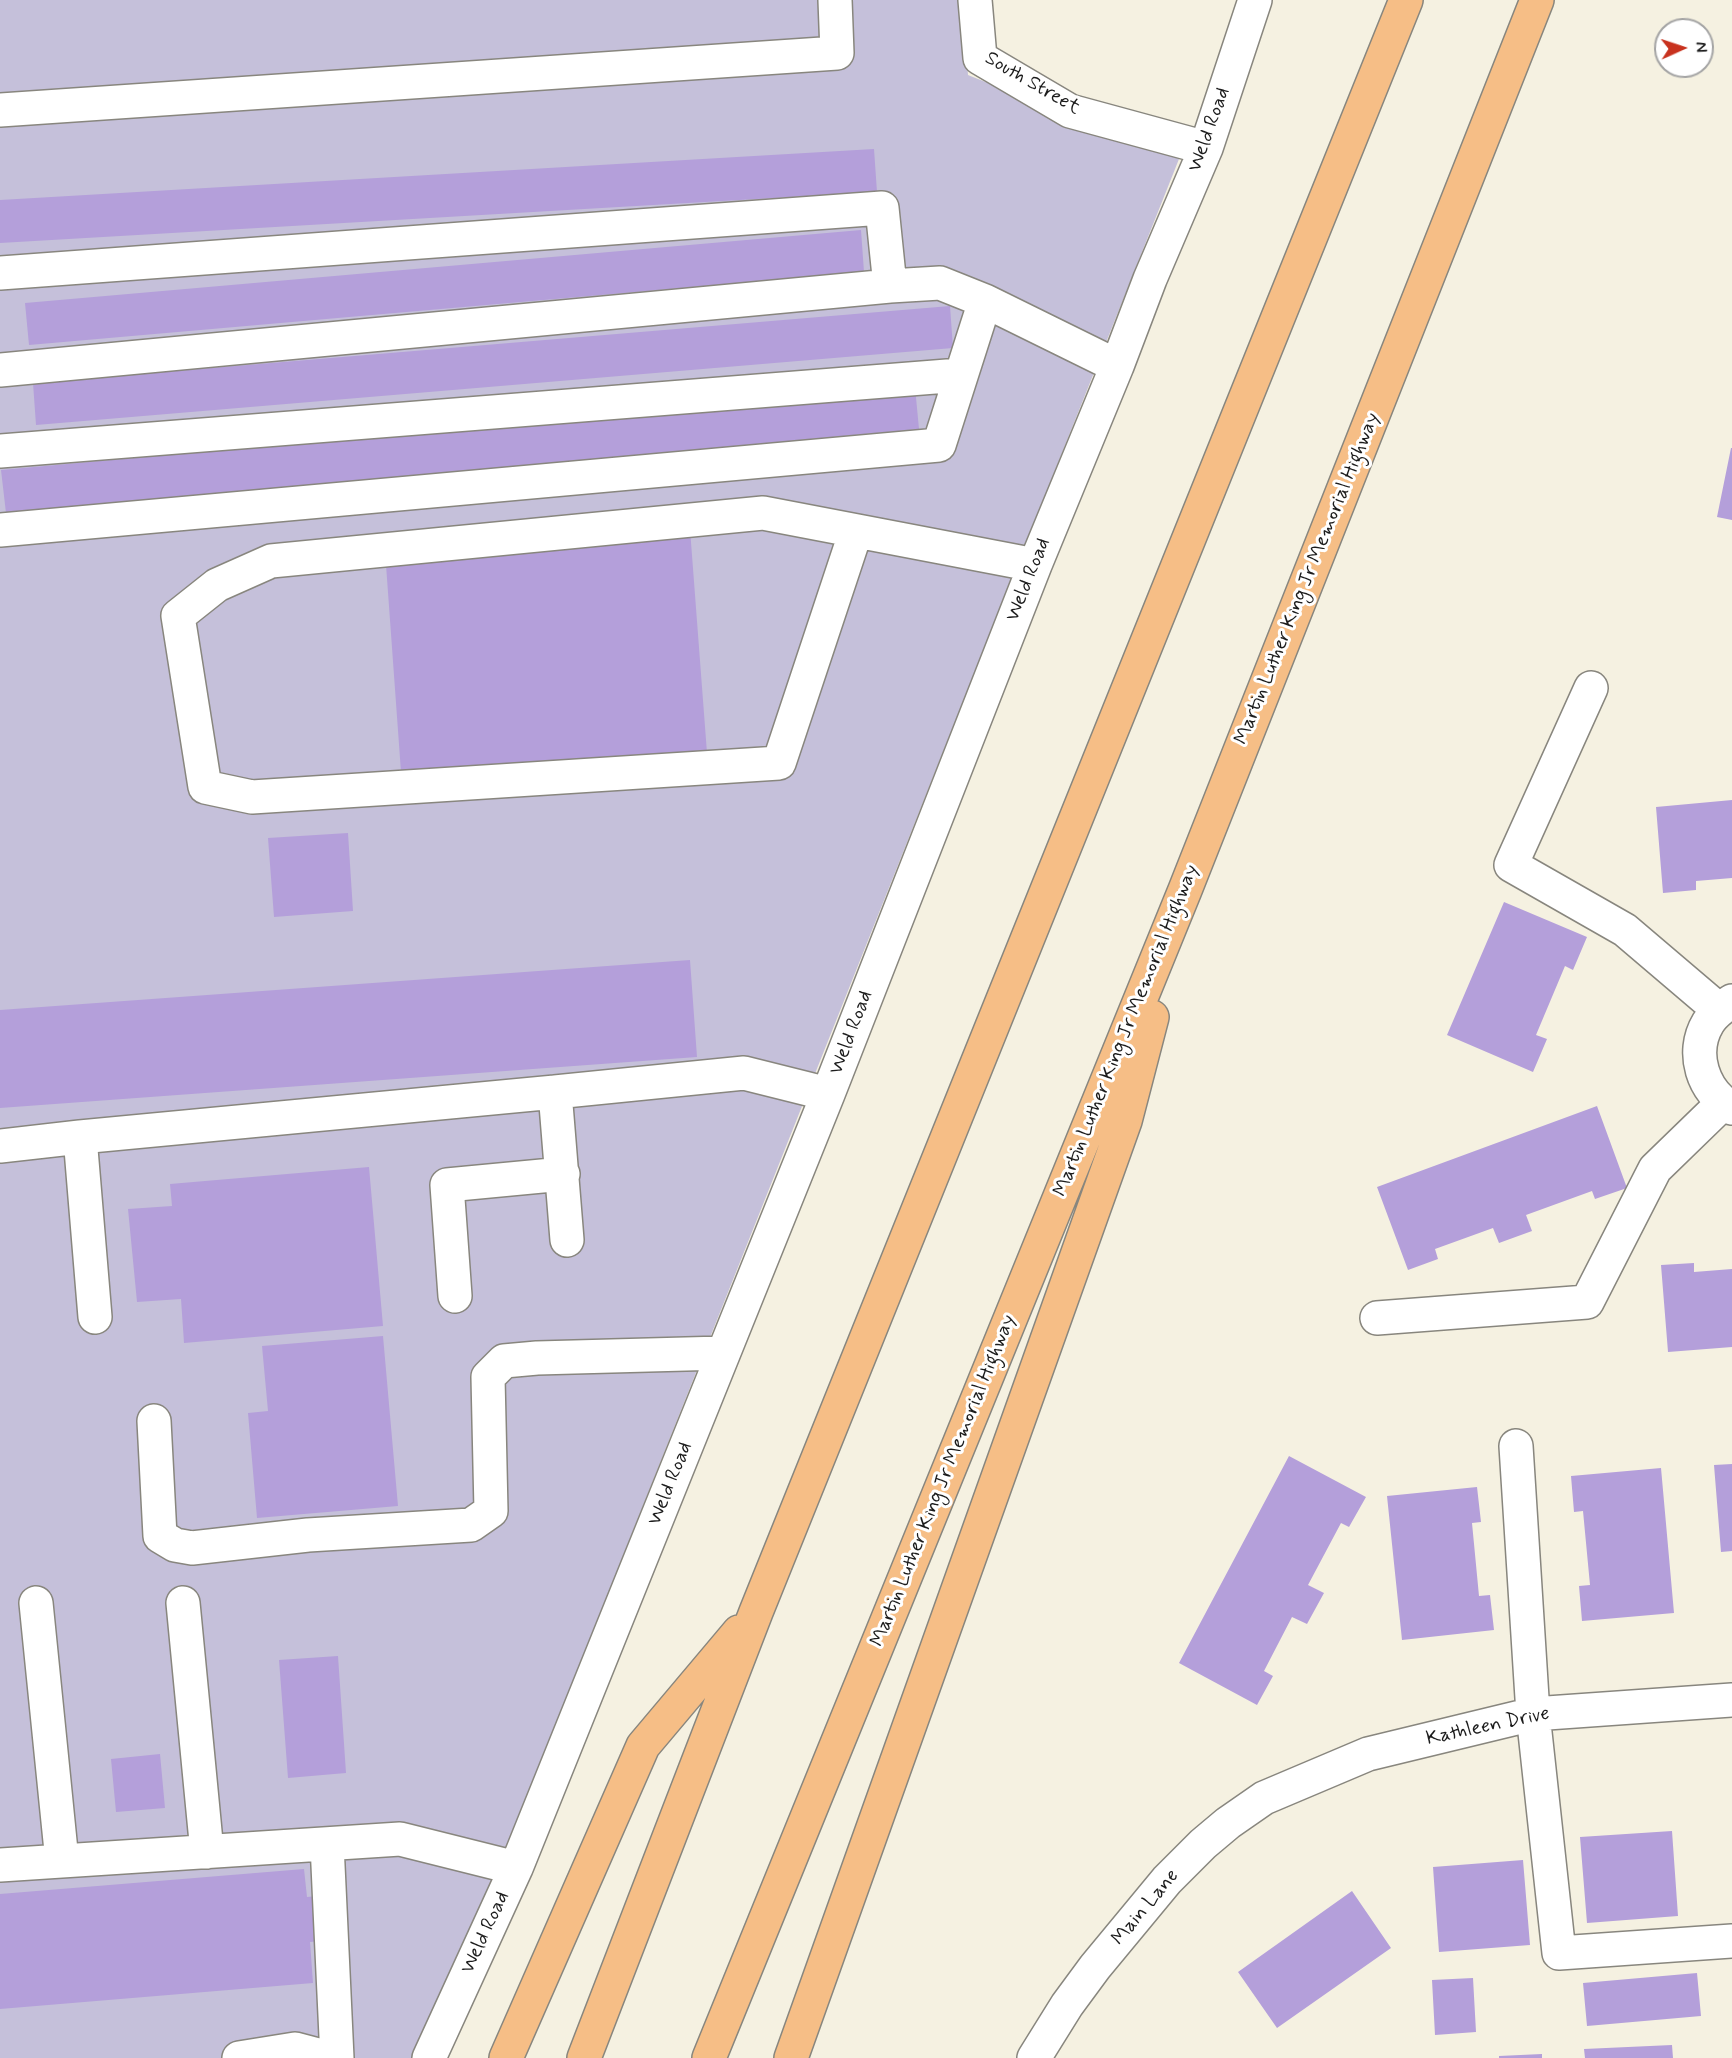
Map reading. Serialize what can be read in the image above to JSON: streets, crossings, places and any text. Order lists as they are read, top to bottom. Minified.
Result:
{"streets":{"highway":["Martin Luther King Jr Memorial Highway"],"street":["South Street","Weld Road","Kathleen Drive","Main Lane"]},"crossings":[["South Street","Weld Road"],["Kathleen Drive","Main Lane"]],"north":"right"}
